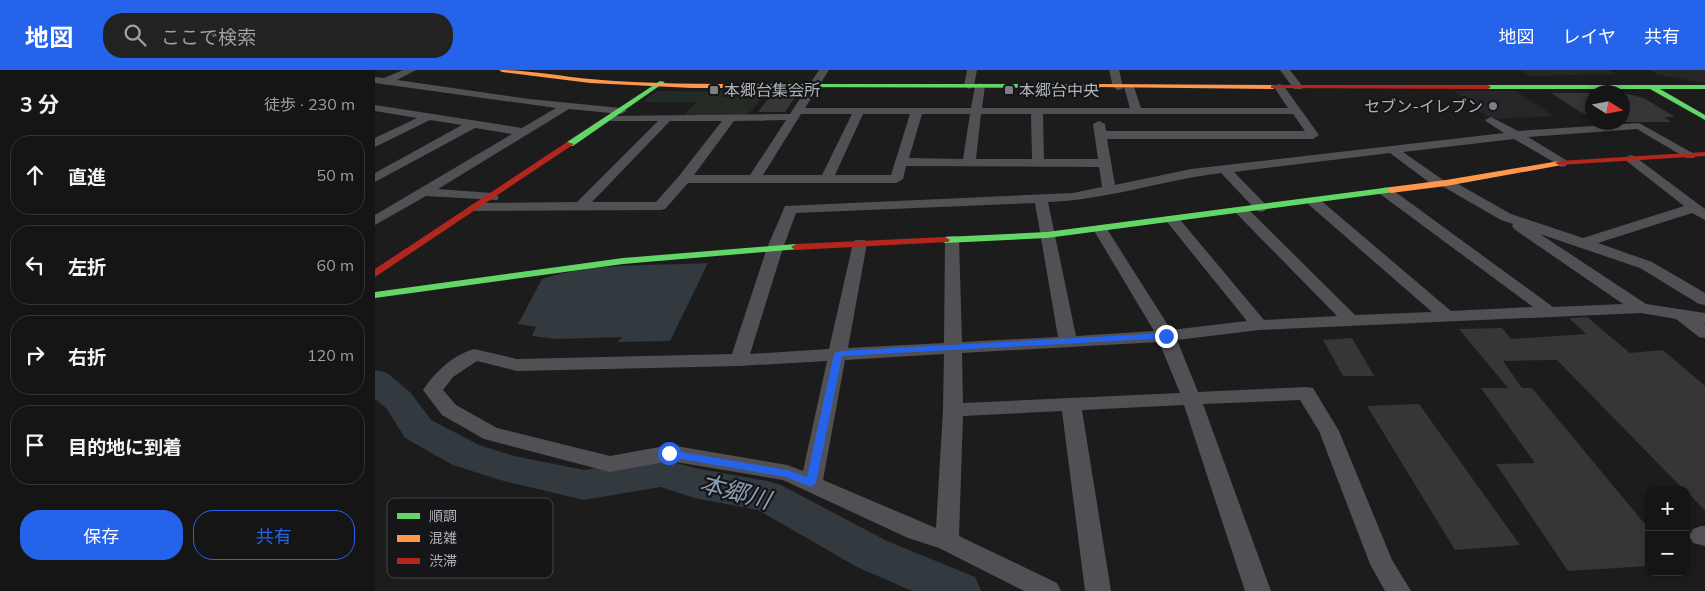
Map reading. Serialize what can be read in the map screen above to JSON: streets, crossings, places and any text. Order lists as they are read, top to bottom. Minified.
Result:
{"water":["本郷川"],"places":{"transit":["本郷台集会所","本郷台中央"],"other":["セブン-イレブン"]},"legend":["順調","混雑","渋滞"],"north":"right","page":{"header":"地図","search":"ここで検索","nav":["地図","レイヤ","共有"],"heading":["3 分","徒歩 · 230 m"],"list":[["直進","50 m"],["左折","60 m"],["右折","120 m"],"目的地に到着"],"map_buttons":["+","−"],"buttons":["保存","共有"]}}
